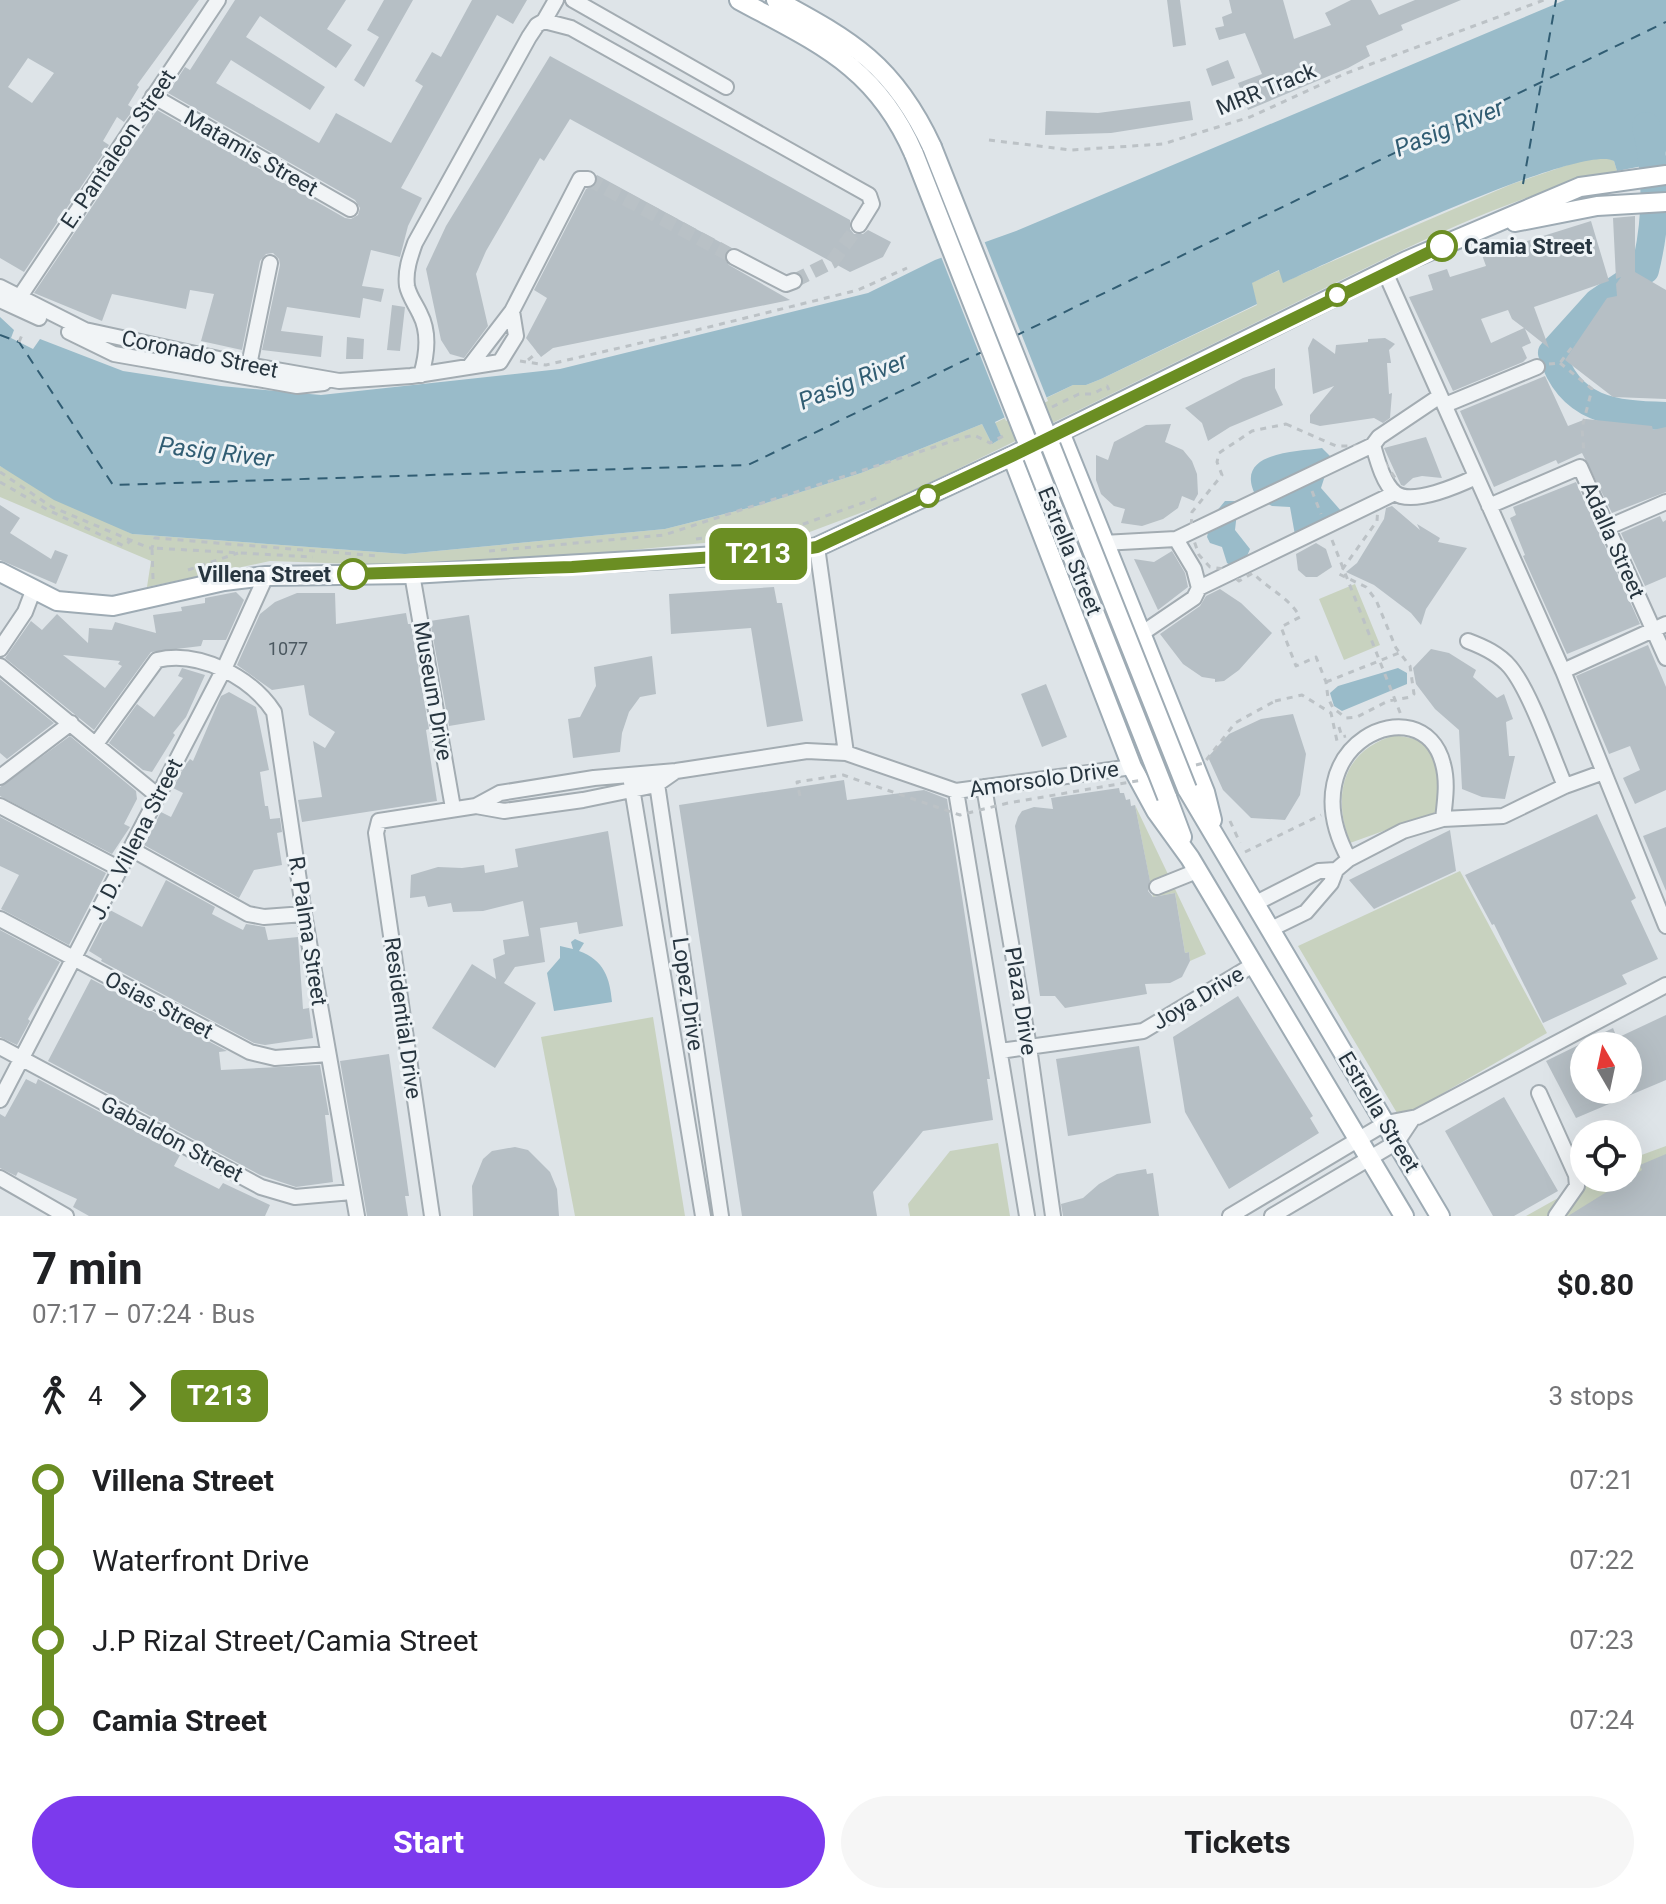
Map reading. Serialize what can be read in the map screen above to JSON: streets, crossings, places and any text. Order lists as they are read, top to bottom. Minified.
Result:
{"streets":{"main road":["Estrella Street"],"street":["E. Pantaleon Street","Matamis Street","Coronado Street","Adalla Street","Museum Drive","Amorsolo Drive","J. D. Villena Street","R. Palma Street","Lopez Drive","Joya Drive","Plaza Drive","Osias Street","Residential Drive","Gabaldon Street"],"path":["MRR Track"]},"crossings":[["E. Pantaleon Street","Matamis Street"],["E. Pantaleon Street","Coronado Street"],["Estrella Street","Amorsolo Drive"],["Estrella Street","Joya Drive"],["Museum Drive","Amorsolo Drive"],["Amorsolo Drive","Lopez Drive"],["Amorsolo Drive","Plaza Drive"],["Amorsolo Drive","Residential Drive"],["J. D. Villena Street","R. Palma Street"],["J. D. Villena Street","Osias Street"],["J. D. Villena Street","Gabaldon Street"],["R. Palma Street","Osias Street"],["R. Palma Street","Gabaldon Street"],["Joya Drive","Plaza Drive"]],"water":["Pasig River"],"places":["Camia Street","Villena Street"],"lines":["bus line T213"],"house_numbers":["1077"],"north":"top","page":{"on_map":"T213","heading":["7 min","07:17 – 07:24 · Bus","$0.80"],"legs":["4","T213","3 stops"],"list":[{"name":"Villena Street","value":"07:21"},{"name":"Waterfront Drive","value":"07:22"},{"name":"J.P Rizal Street/Camia Street","value":"07:23"},{"name":"Camia Street","value":"07:24"}],"buttons":["Start","Tickets"]}}
